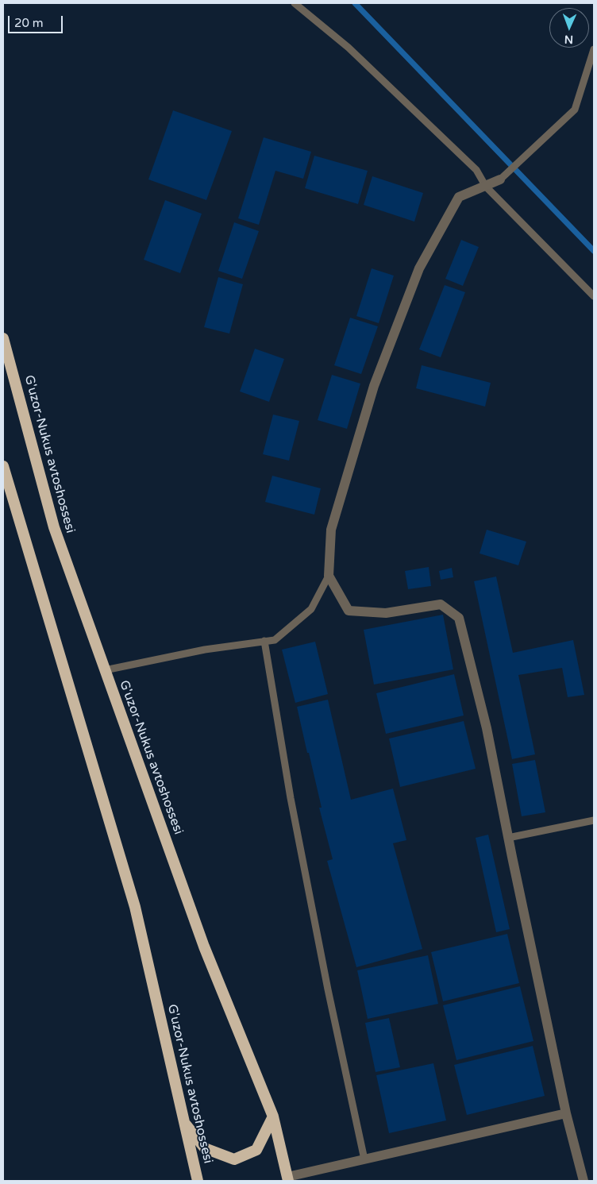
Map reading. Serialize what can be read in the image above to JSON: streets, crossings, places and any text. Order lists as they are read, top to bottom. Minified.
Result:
{"streets":{"highway":["G'uzor-Nukus avtoshossesi"]},"scale_bar":"20 m","north":"bottom"}
